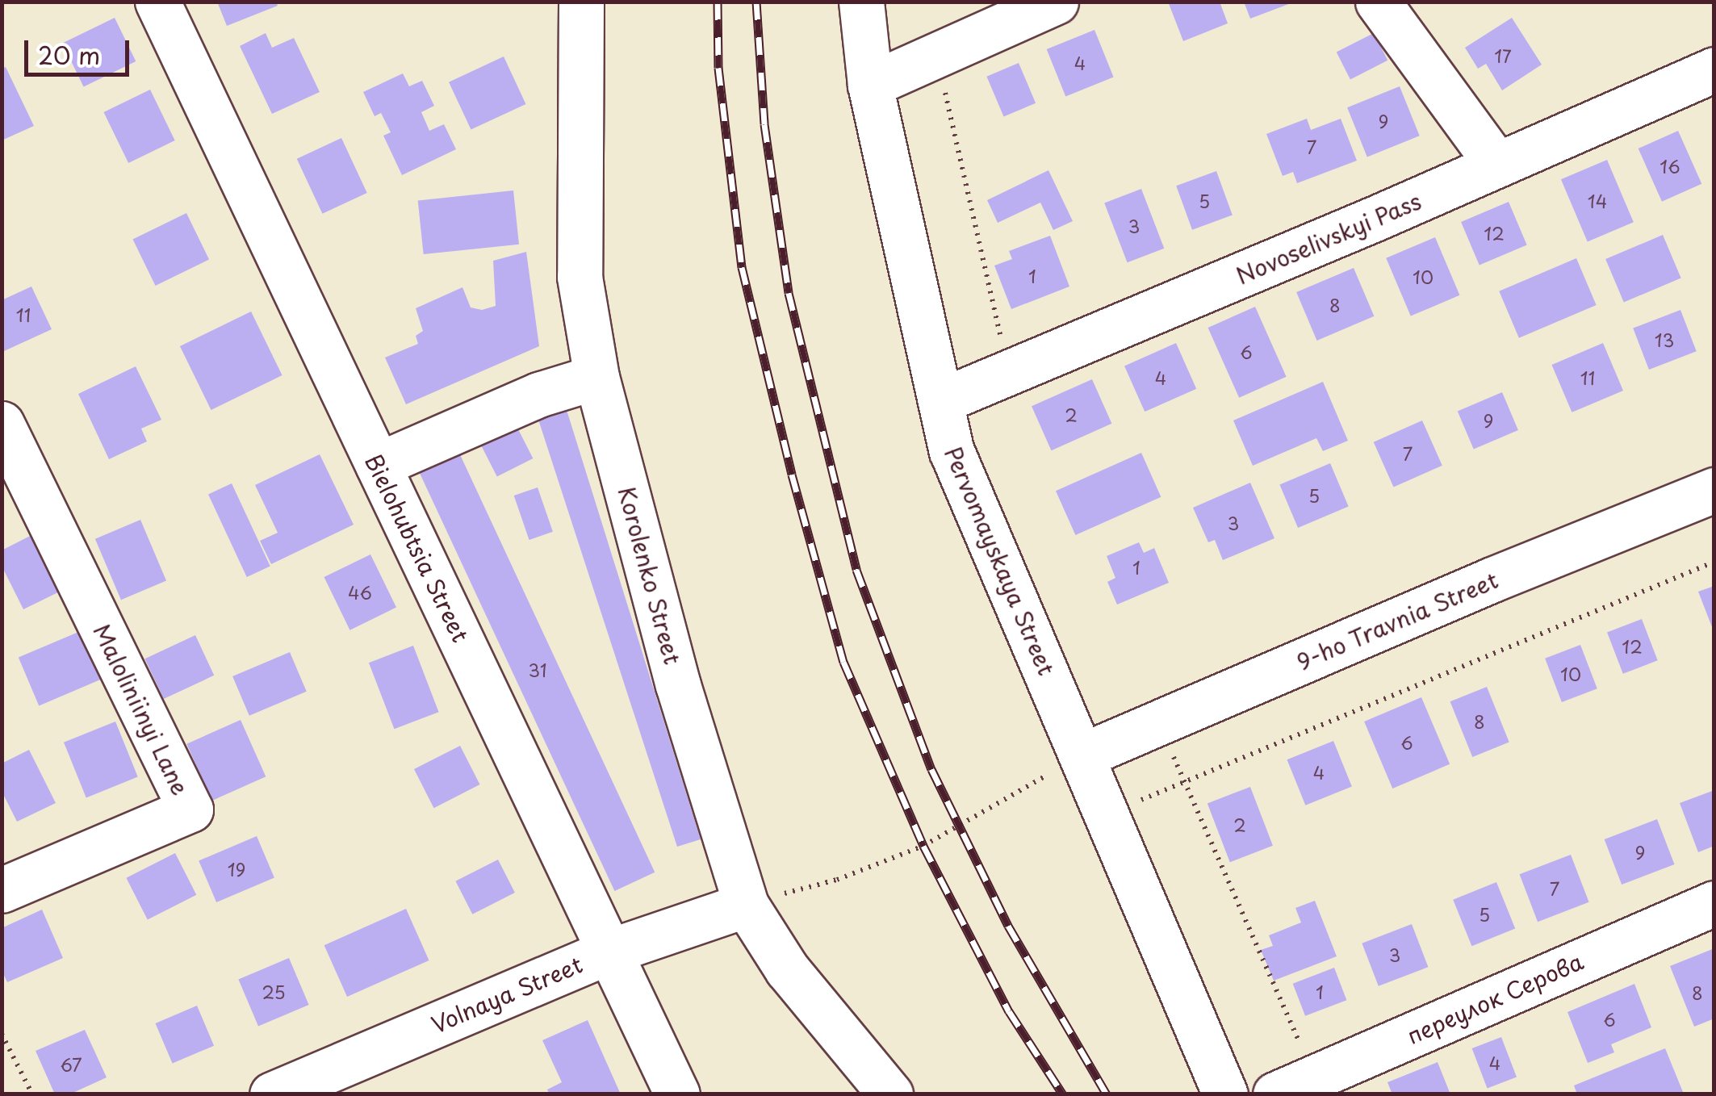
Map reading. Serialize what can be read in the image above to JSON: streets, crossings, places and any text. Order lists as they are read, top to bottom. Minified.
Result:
{"streets":{"street":["Novoselivskyi Pass","Bielohubtsia Street","Pervomayskaya Street","Korolenko Street","9-ho Travnia Street","Maloliniinyi Lane","Volnaya Street","переулок Серова"]},"crossings":[["Novoselivskyi Pass","Pervomayskaya Street"],["Bielohubtsia Street","Volnaya Street"],["Pervomayskaya Street","9-ho Travnia Street"],["Korolenko Street","Volnaya Street"]],"house_numbers":["17","4","9","7","16","5","14","3","12","1","10","8","11","13","6","4","11","2","9","7","5","3","1","46","12","31","10","8","6","4","2","9","19","7","5","3","25","1","8","6","4","67"],"scale_bar":"20 m"}
